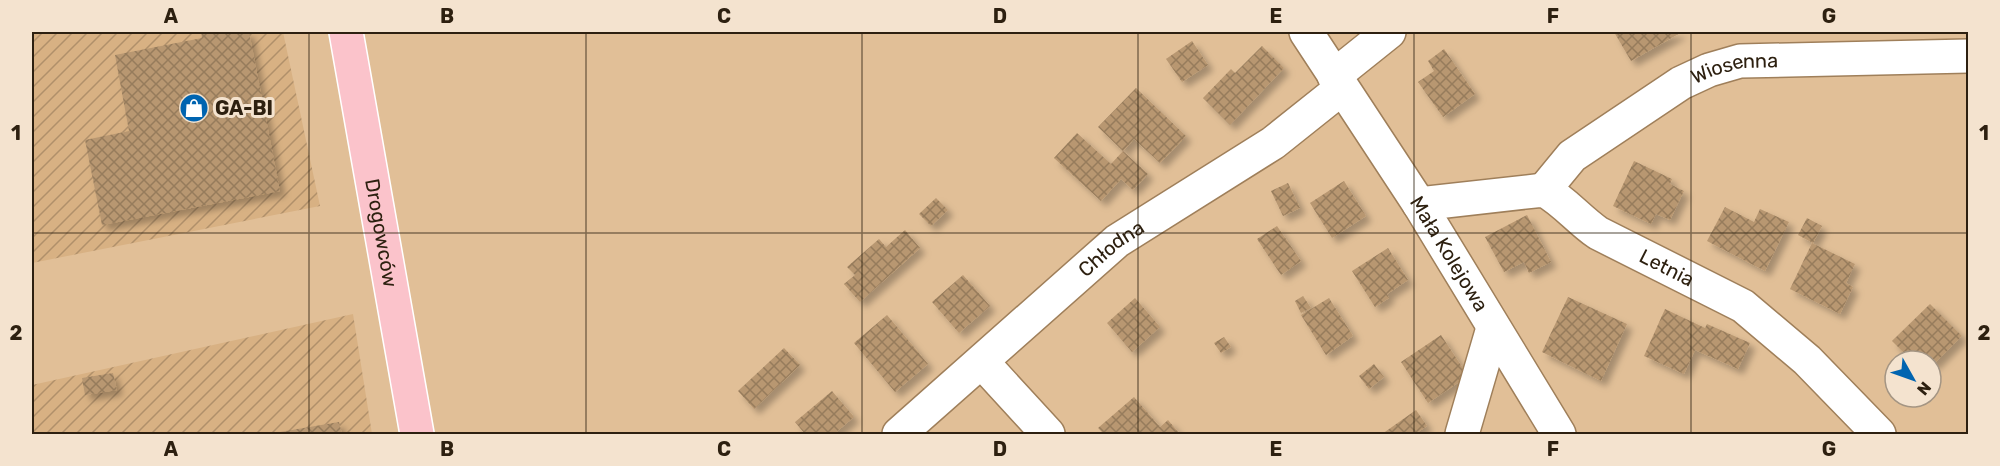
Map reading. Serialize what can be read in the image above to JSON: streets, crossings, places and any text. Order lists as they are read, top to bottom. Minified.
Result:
{"streets":{"main road":["Drogowców"],"street":["Wiosenna","Chłodna","Mała Kolejowa","Letnia"]},"crossings":[["Wiosenna","Letnia"],["Chłodna","Mała Kolejowa"]],"places":{"shop":["GA-BI"]},"north":"bottom right","grid":{"columns":["A","B","C","D","E","F","G"],"rows":["1","2"]}}
